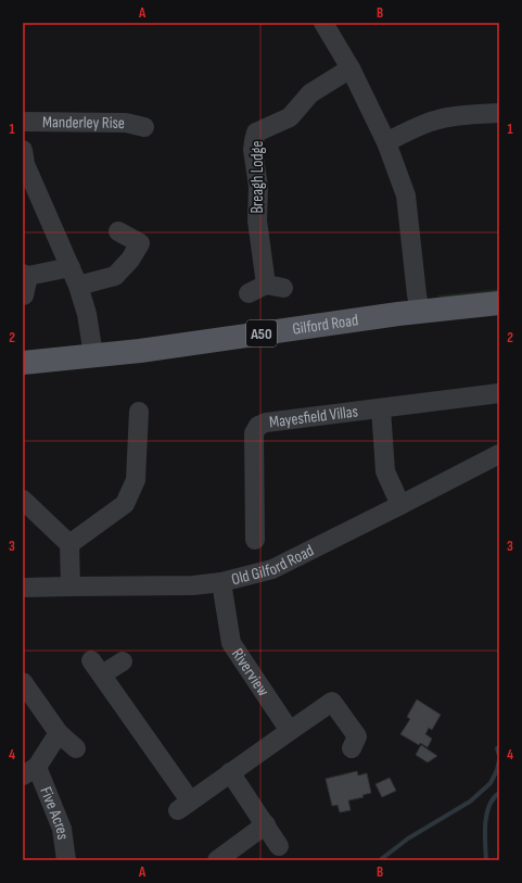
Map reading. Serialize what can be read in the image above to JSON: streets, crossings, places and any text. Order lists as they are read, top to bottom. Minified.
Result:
{"streets":{"main road":["Gilford Road","A50"],"street":["Manderley Rise","Breagh Lodge","Mayesfield Villas","Old Gilford Road","Riverview","Five Acres"]},"crossings":[["Mayesfield Villas","Old Gilford Road"],["Old Gilford Road","Riverview"]],"grid":{"columns":["A","B"],"rows":["1","2","3","4"]}}
